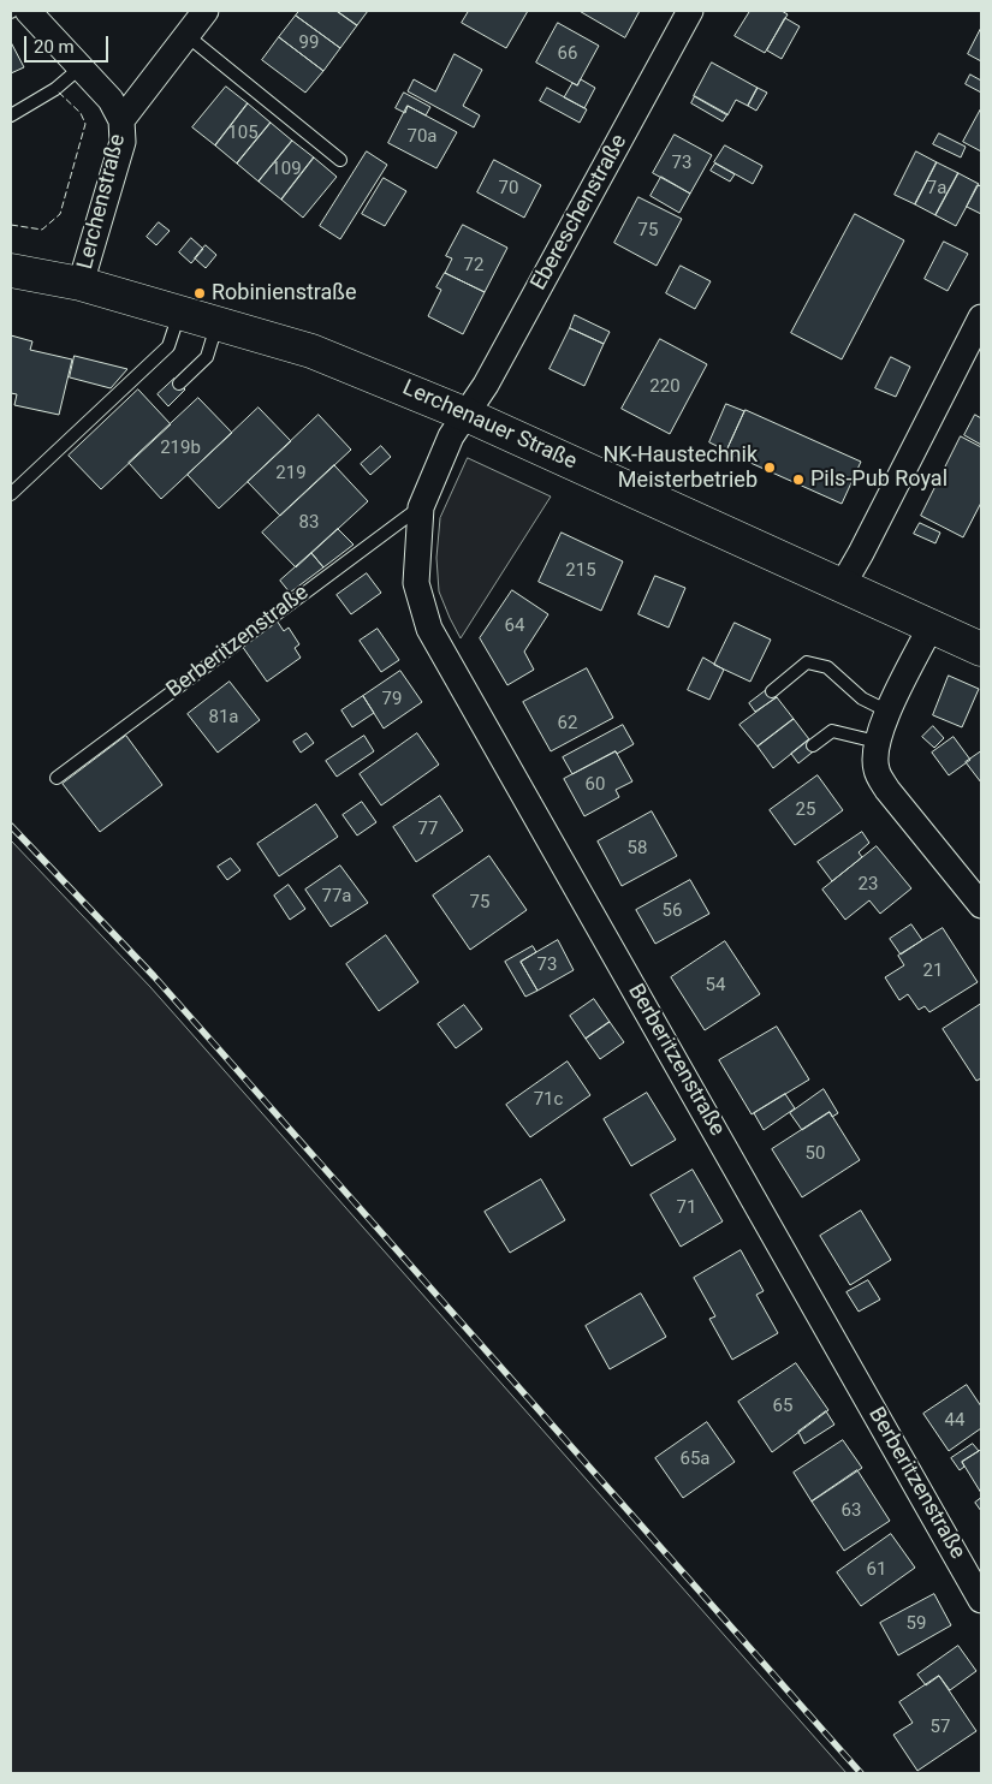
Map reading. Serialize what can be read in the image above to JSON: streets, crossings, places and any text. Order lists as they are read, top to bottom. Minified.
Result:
{"streets":{"main road":["Lerchenauer Straße"],"street":["Lerchenstraße","Ebereschenstraße","Berberitzenstraße"]},"crossings":[["Lerchenstraße","Lerchenauer Straße"],["Ebereschenstraße","Lerchenauer Straße"],["Ebereschenstraße","Berberitzenstraße"],["Lerchenauer Straße","Berberitzenstraße"]],"places":["Robinienstraße","NK-Haustechnik Meisterbetrieb","Pils-Pub Royal"],"house_numbers":["99","66","105","70a","73","109","70","7a","75","72","220","219b","219","83","215","64","79","81a","62","60","25","77","58","23","77a","75","56","73","21","54","71c","50","71","65","44","65a","63","61","59","57"],"scale_bar":"20 m"}
